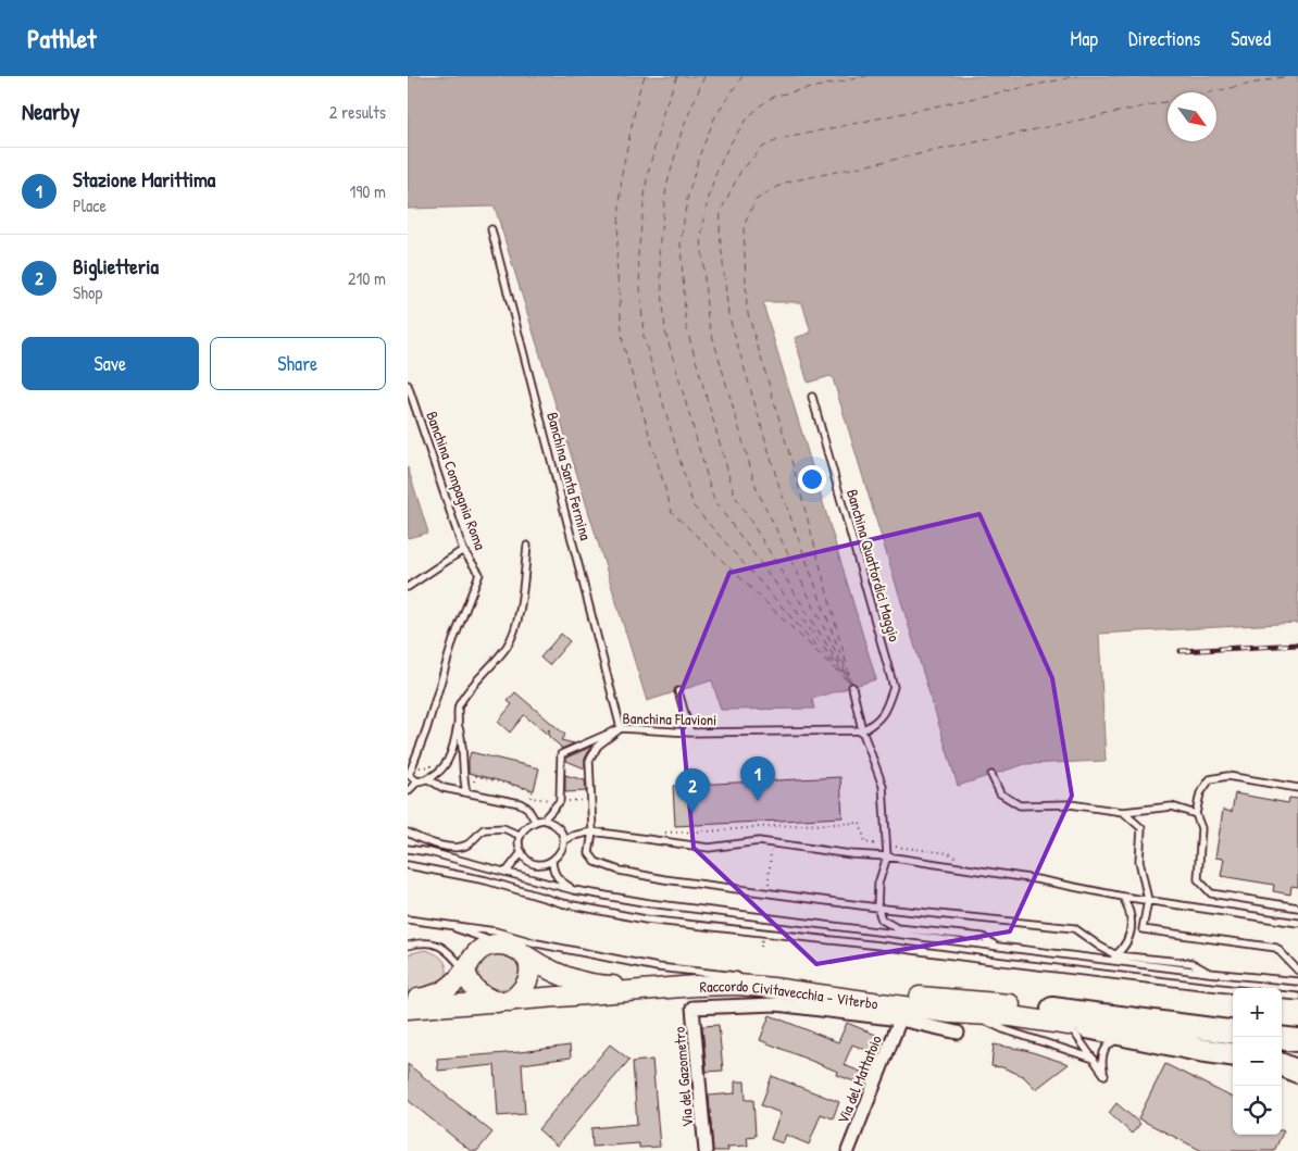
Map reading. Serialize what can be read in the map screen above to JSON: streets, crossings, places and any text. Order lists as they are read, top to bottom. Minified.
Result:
{"streets":{"main road":["Raccordo Civitavecchia - Viterbo"],"street":["Via del Gazometro","Via del Mattatoio"],"lane":["Banchina Santa Fermina","Banchina Compagnia Roma","Banchina Quattordici Maggio","Banchina Flavioni"]},"crossings":[["Banchina Santa Fermina","Banchina Flavioni"],["Banchina Quattordici Maggio","Banchina Flavioni"],["Via del Gazometro","Via del Mattatoio"]],"north":"bottom right","page":{"header":"Pathlet","nav":["Map","Directions","Saved"],"heading":["Nearby","2 results"],"list":[{"mark":"1","name":"Stazione Marittima","note":"Place","value":"190 m"},{"mark":"2","name":"Biglietteria","note":"Shop","value":"210 m"}],"buttons":["Save","Share"],"pins":["1","2"],"map_buttons":["+","−"]}}
